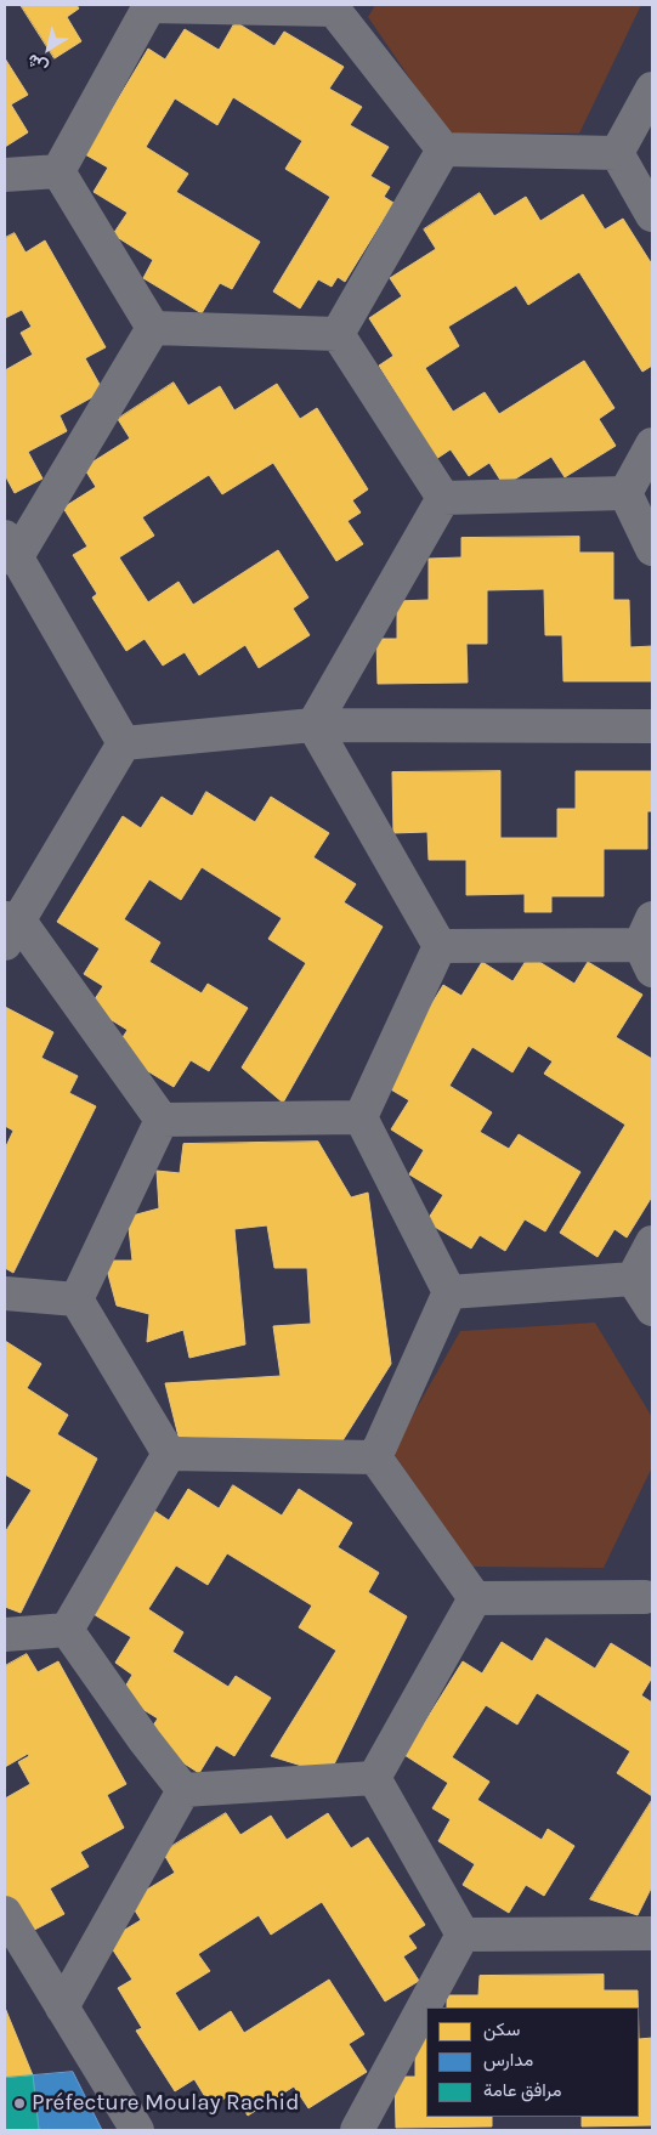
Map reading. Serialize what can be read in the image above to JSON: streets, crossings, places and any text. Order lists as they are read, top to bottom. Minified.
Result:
{"places":["Préfecture Moulay Rachid"],"legend":["سكن","مدارس","مرافق عامة"],"north":"bottom left"}
